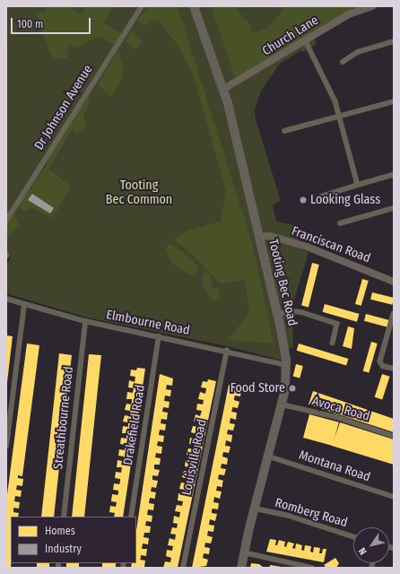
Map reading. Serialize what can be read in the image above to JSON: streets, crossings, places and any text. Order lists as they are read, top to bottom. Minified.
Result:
{"streets":{"highway":["Tooting Bec Road"],"main road":["Church Lane","Franciscan Road"],"street":["Dr Johnson Avenue","Elmbourne Road","Avoca Road","Streathbourne Road","Drakefield Road","Louisville Road","Montana Road","Romberg Road"]},"crossings":[["Church Lane","Tooting Bec Road"],["Franciscan Road","Tooting Bec Road"],["Tooting Bec Road","Elmbourne Road"],["Tooting Bec Road","Avoca Road"],["Tooting Bec Road","Montana Road"],["Tooting Bec Road","Romberg Road"],["Elmbourne Road","Streathbourne Road"],["Elmbourne Road","Drakefield Road"],["Elmbourne Road","Louisville Road"]],"parks":["Tooting Bec Common"],"places":["Looking Glass","Food Store"],"legend":["Homes","Industry"],"scale_bar":"100 m","north":"bottom left"}
